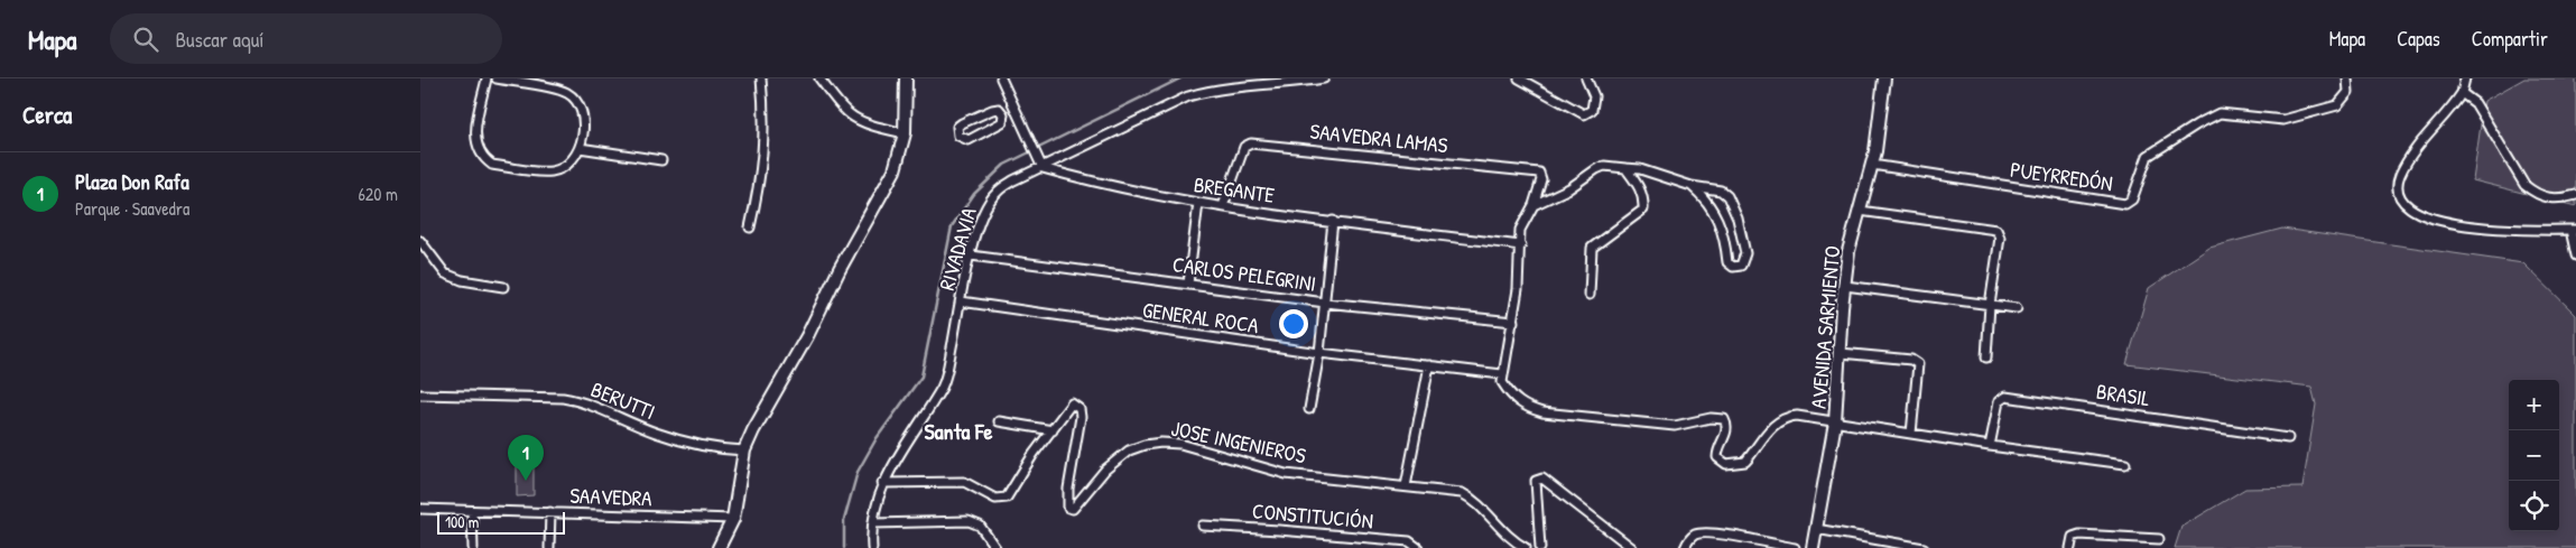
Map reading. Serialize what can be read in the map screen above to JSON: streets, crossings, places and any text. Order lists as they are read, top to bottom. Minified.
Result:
{"streets":{"main road":["AVENIDA SARMIENTO"],"street":["SAAVEDRA LAMAS","PUEYRREDÓN","BREGANTE","RIVADAVIA","CARLOS PELEGRINI","GENERAL ROCA","BRASIL","BERUTTI","JOSE INGENIEROS","SAAVEDRA","CONSTITUCIÓN"]},"crossings":[["SAAVEDRA LAMAS","BREGANTE"],["PUEYRREDÓN","AVENIDA SARMIENTO"],["BREGANTE","RIVADAVIA"],["RIVADAVIA","CARLOS PELEGRINI"],["RIVADAVIA","GENERAL ROCA"],["RIVADAVIA","JOSE INGENIEROS"]],"districts":["Santa Fe"],"scale_bar":"100 m","page":{"header":"Mapa","search":"Buscar aquí","nav":["Mapa","Capas","Compartir"],"heading":"Cerca","list":[{"mark":"1","name":"Plaza Don Rafa","note":"Parque · Saavedra","value":"620 m"}],"map_buttons":["+","−"],"pins":"1","scale":"100 m"}}
